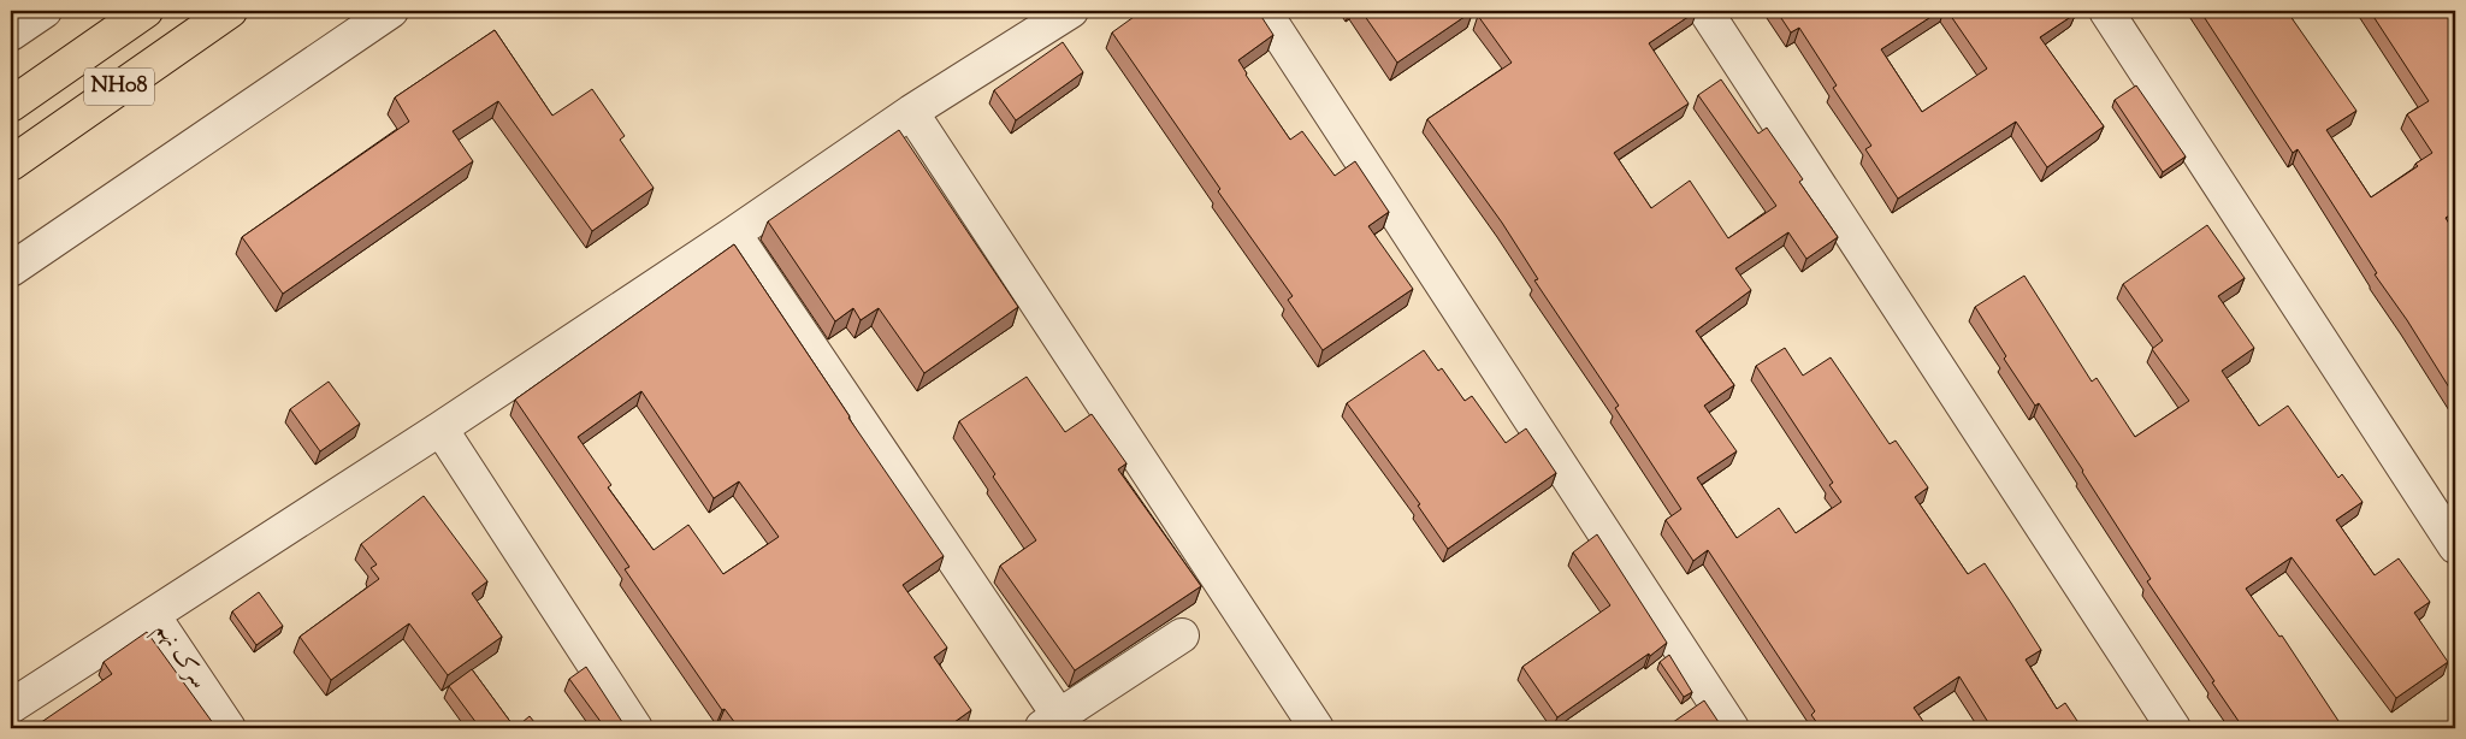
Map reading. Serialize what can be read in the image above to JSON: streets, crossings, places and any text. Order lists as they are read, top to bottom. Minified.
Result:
{"streets":{"highway":["NH08"],"street":["سرک نهم"]}}
